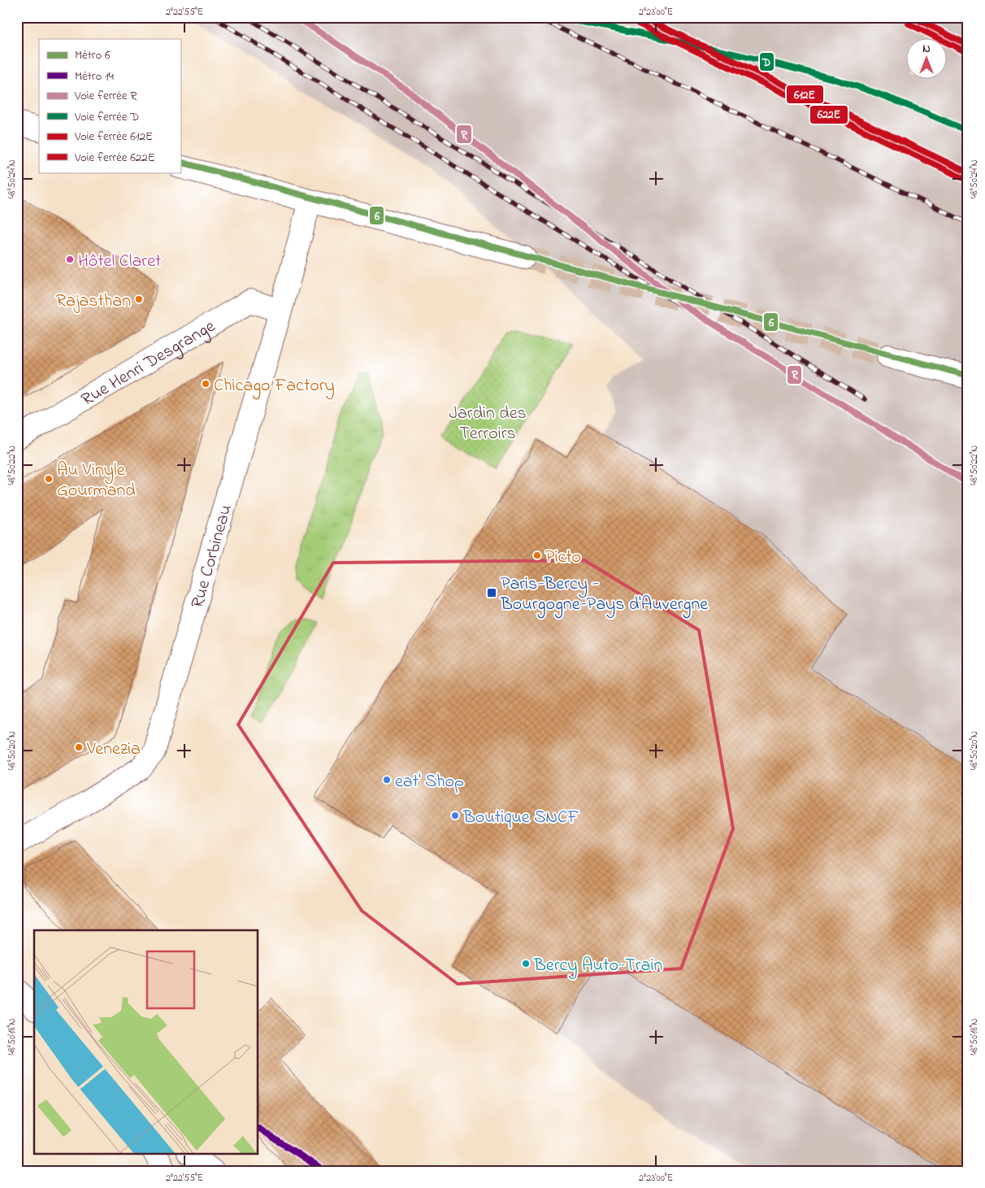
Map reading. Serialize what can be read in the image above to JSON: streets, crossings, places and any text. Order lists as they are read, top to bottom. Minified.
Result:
{"streets":{"street":["Rue Henri Desgrange","Rue Corbineau"]},"crossings":[["Rue Henri Desgrange","Rue Corbineau"]],"parks":["Jardin des Terroirs"],"places":{"other":["Hôtel Claret","Rajasthan","Chicago Factory","Au Vinyle Gourmand","Picto","Venezia","eat' Shop","Boutique SNCF","Bercy Auto-Train"],"transit":["Paris-Bercy - Bourgogne-Pays d'Auvergne"]},"lines":["rail line R","rail line D","rail line 612E","rail line 622E","metro line 6","metro line 14"],"legend":["Métro 6","Métro 14","Voie ferrée R","Voie ferrée D","Voie ferrée 612E","Voie ferrée 622E"],"north":"top","coordinates":["2°22'55\"E","2°23'00\"E","48°50'24\"N","48°50'22\"N","48°50'20\"N","48°50'18\"N"]}
